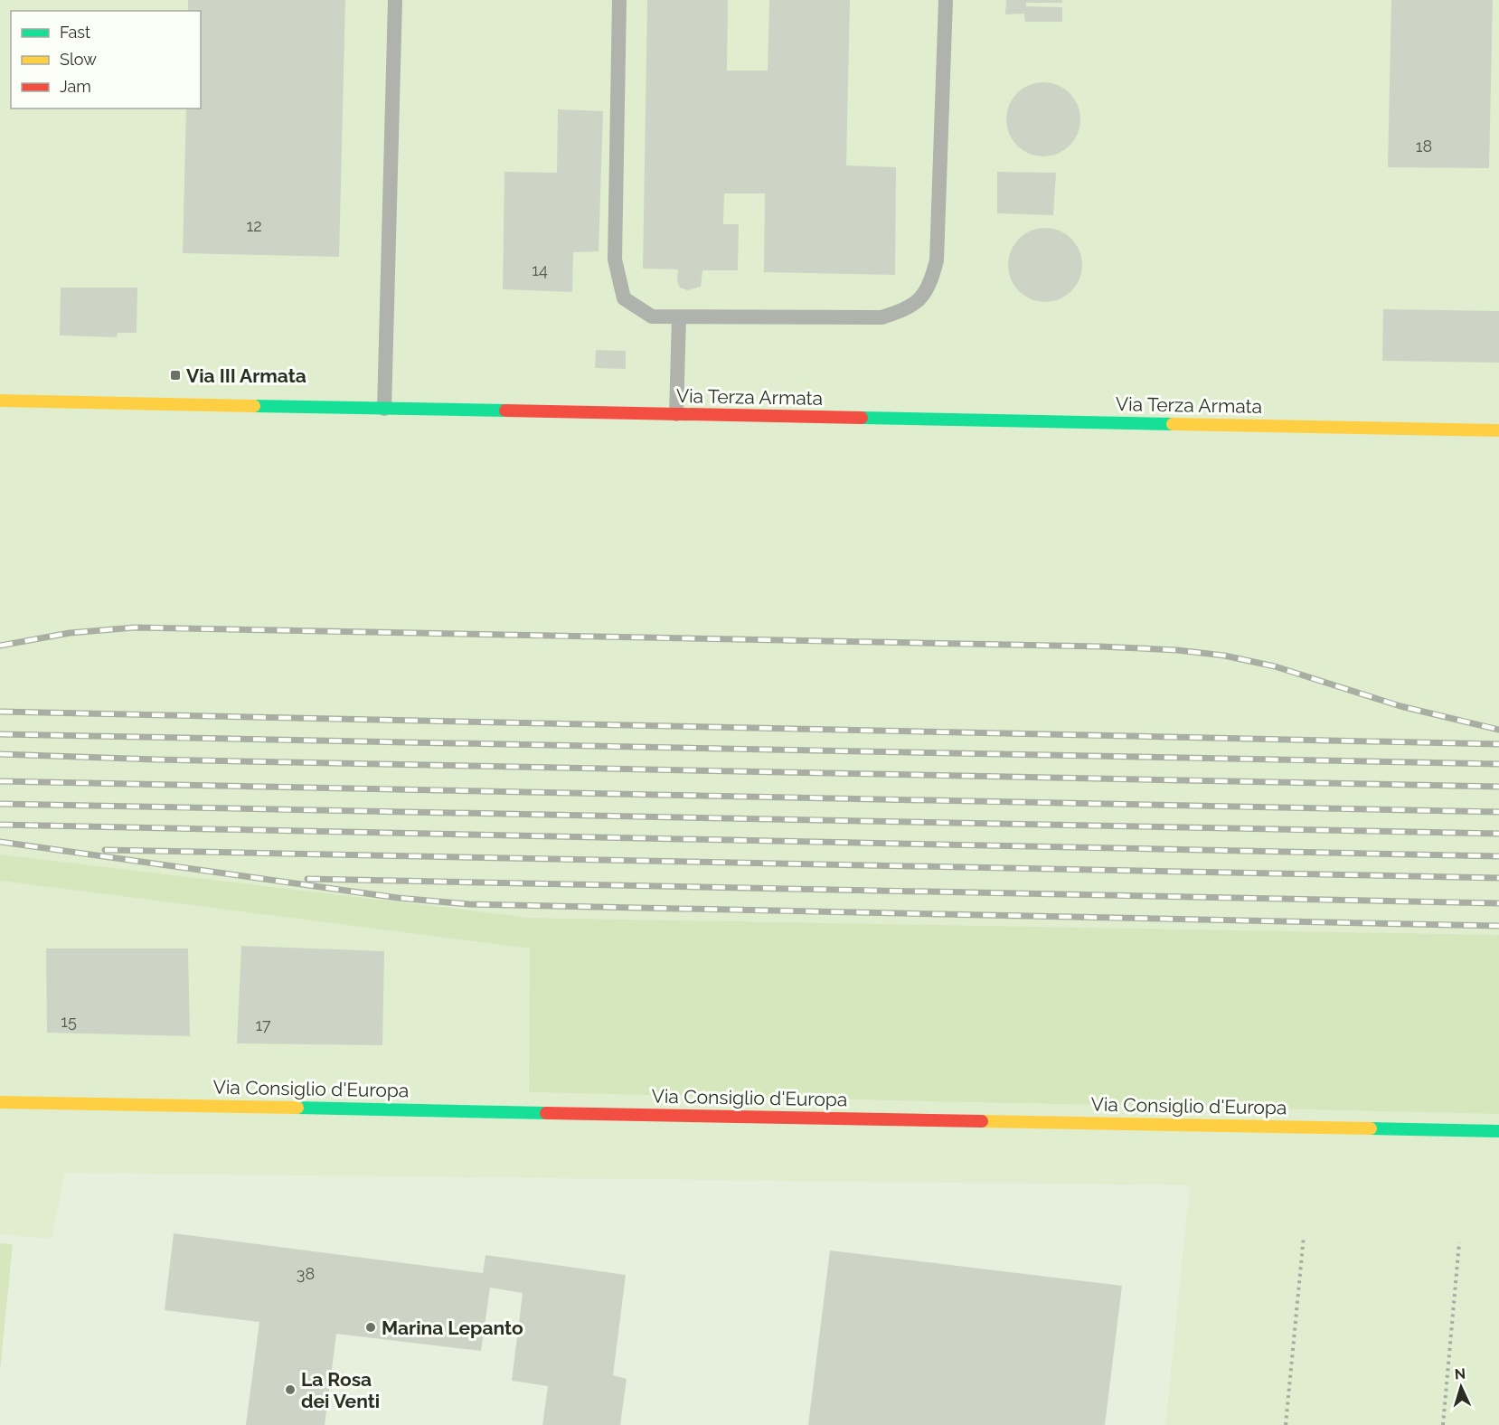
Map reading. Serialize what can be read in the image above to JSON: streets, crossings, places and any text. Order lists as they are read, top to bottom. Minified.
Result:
{"streets":{"street":["Via Terza Armata","Via Consiglio d'Europa"]},"places":{"transit":["Via III Armata"],"other":["Marina Lepanto","La Rosa dei Venti"]},"house_numbers":["18","12","14","15","17","38"],"legend":["Fast","Slow","Jam"],"north":"top"}
